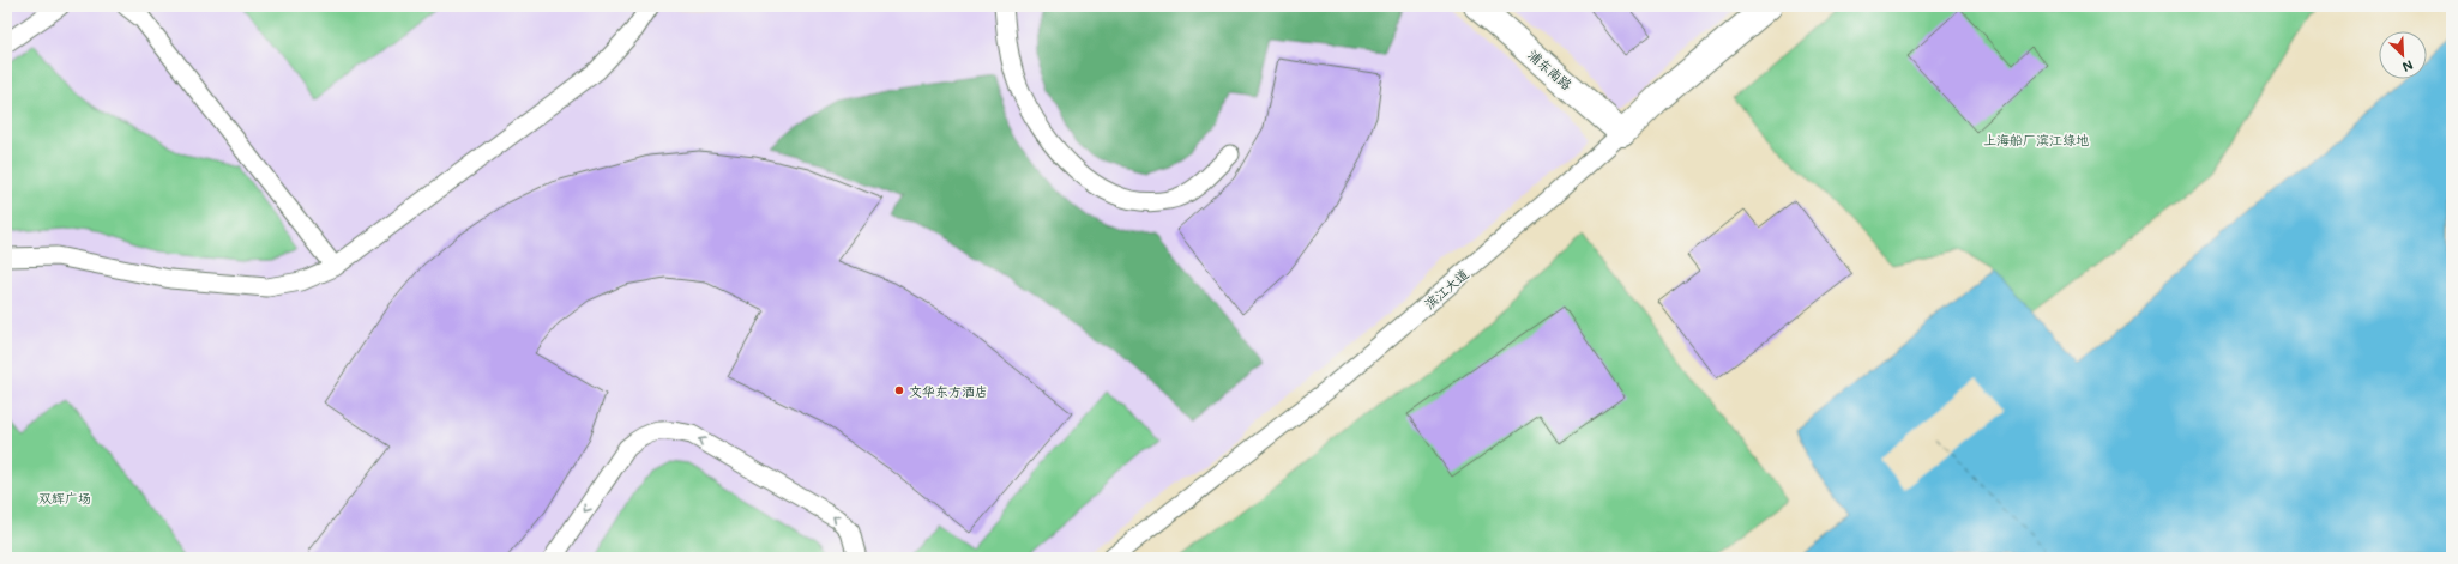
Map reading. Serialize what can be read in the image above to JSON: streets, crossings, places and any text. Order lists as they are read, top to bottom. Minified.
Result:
{"streets":{"street":["浦东南路","滨江大道"]},"crossings":[["浦东南路","滨江大道"]],"parks":["上海船厂滨江绿地","双辉广场"],"places":["文华东方酒店"],"north":"bottom right"}
